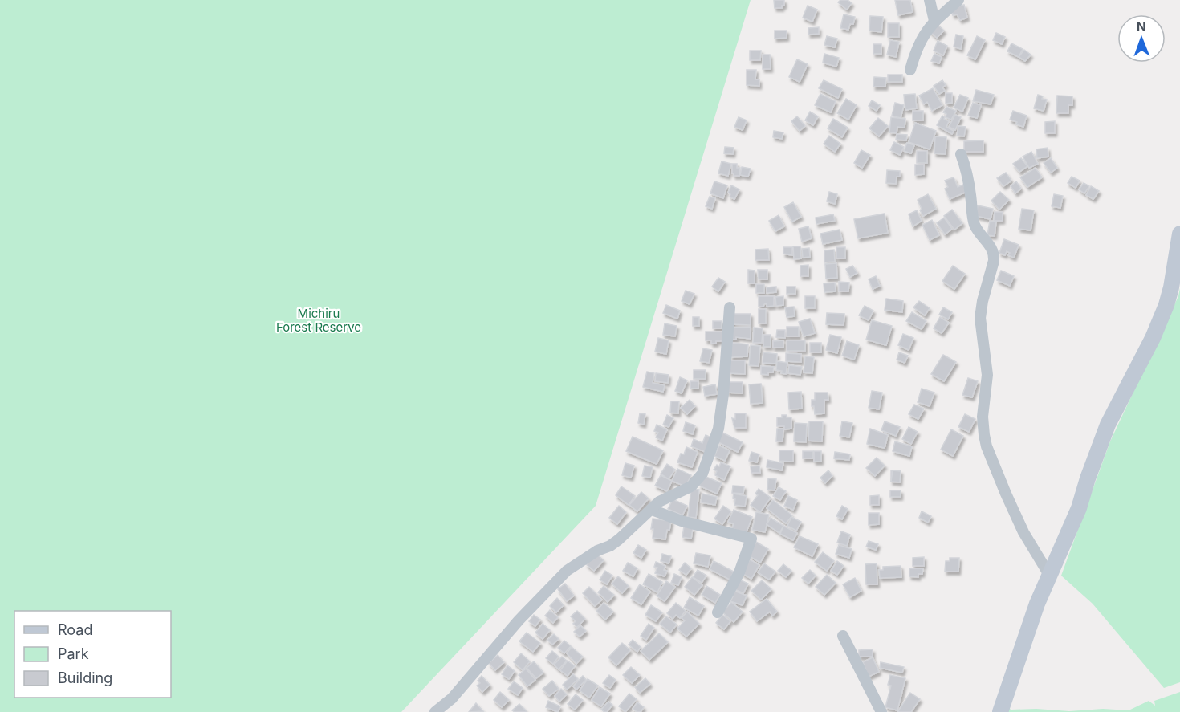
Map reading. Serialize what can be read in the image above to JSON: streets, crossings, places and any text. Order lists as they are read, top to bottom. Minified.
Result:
{"parks":["Michiru Forest Reserve"],"legend":["Road","Park","Building"],"north":"top"}
